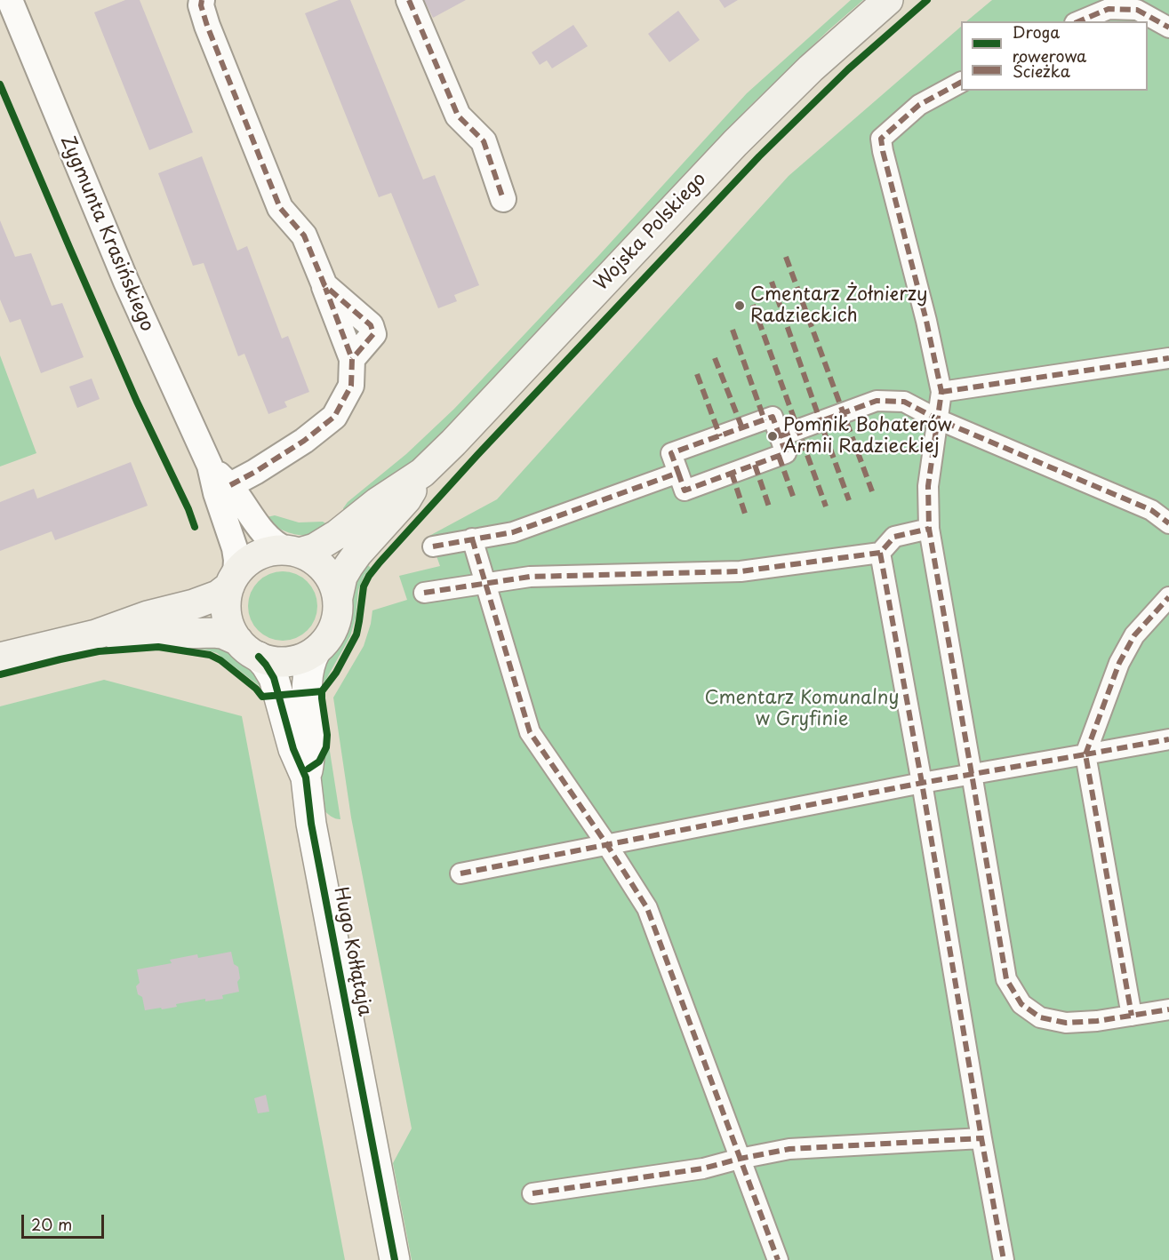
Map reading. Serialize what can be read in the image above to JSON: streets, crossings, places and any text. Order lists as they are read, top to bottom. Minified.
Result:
{"streets":{"main road":["Wojska Polskiego"],"street":["Zygmunta Krasińskiego","Hugo Kołłątaja"]},"crossings":[["Wojska Polskiego","Zygmunta Krasińskiego"],["Wojska Polskiego","Hugo Kołłątaja"],["Zygmunta Krasińskiego","Hugo Kołłątaja"]],"parks":["Cmentarz Komunalny w Gryfinie"],"places":["Cmentarz Żołnierzy Radzieckich","Pomnik Bohaterów Armii Radzieckiej"],"legend":["Droga rowerowa","Ścieżka"],"scale_bar":"20 m"}
